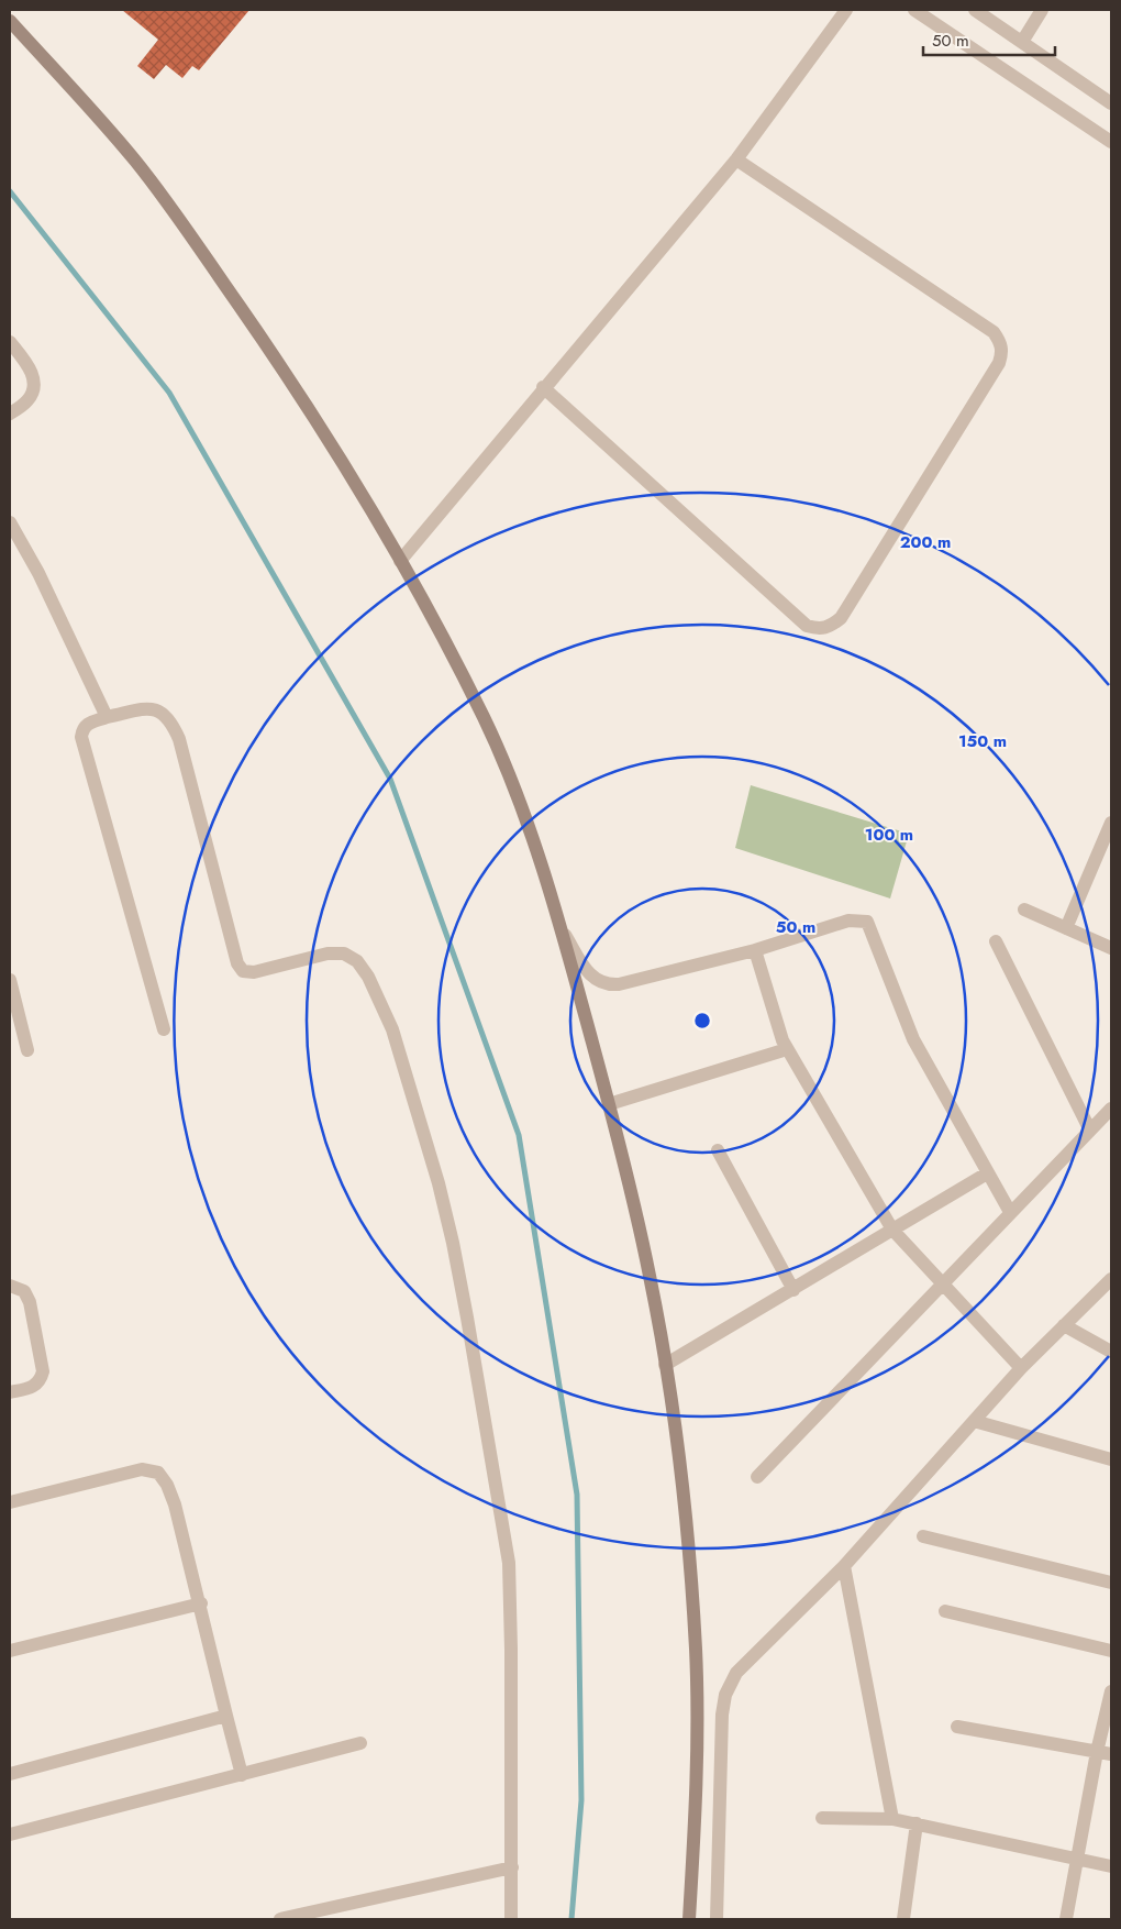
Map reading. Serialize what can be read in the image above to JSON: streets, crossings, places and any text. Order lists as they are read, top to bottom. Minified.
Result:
{"scale_bar":"50 m","rings":["200 m","150 m","100 m","50 m"]}
